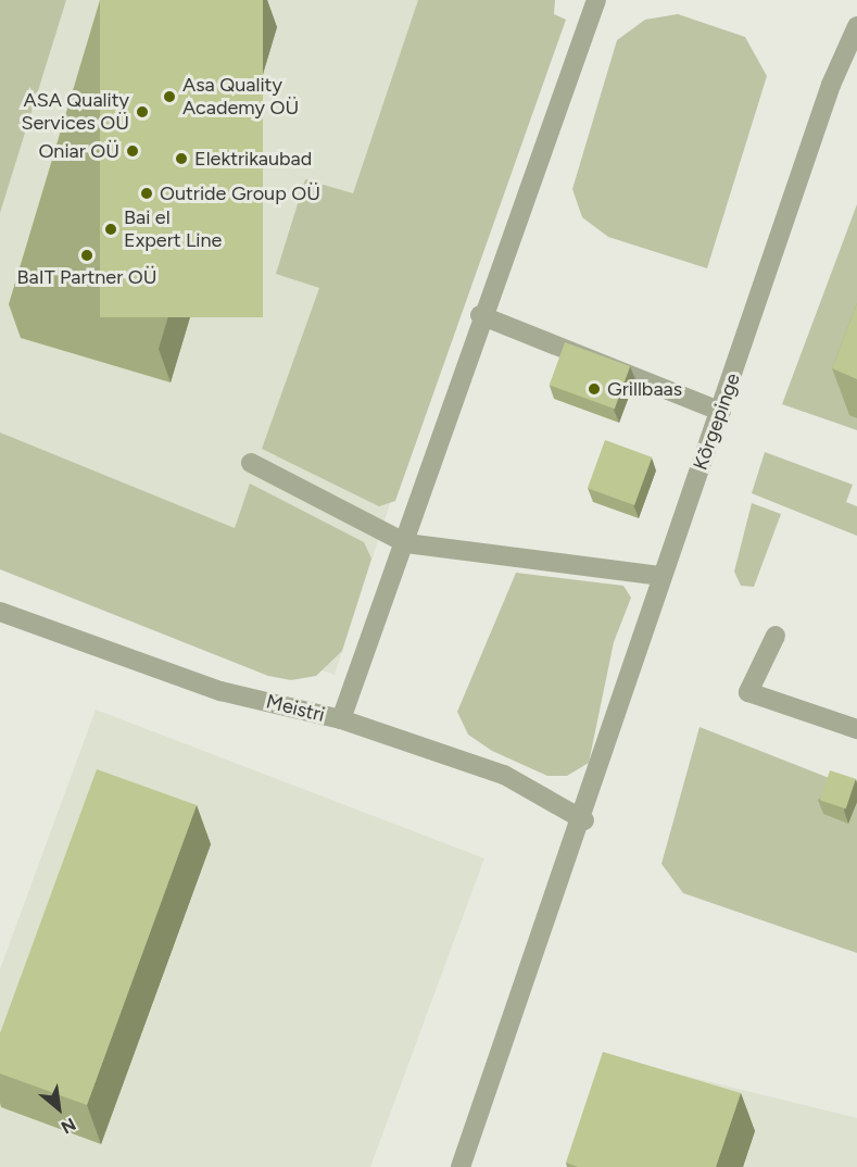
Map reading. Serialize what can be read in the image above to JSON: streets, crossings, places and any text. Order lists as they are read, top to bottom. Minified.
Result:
{"streets":{"lane":["Kõrgepinge","Meistri"]},"crossings":[["Kõrgepinge","Meistri"]],"places":["Asa Quality Academy OÜ","ASA Quality Services OÜ","Oniar OÜ","Elektrikaubad","Outride Group OÜ","Bai el Expert Line","BaIT Partner OÜ","Grillbaas"],"north":"bottom right"}
